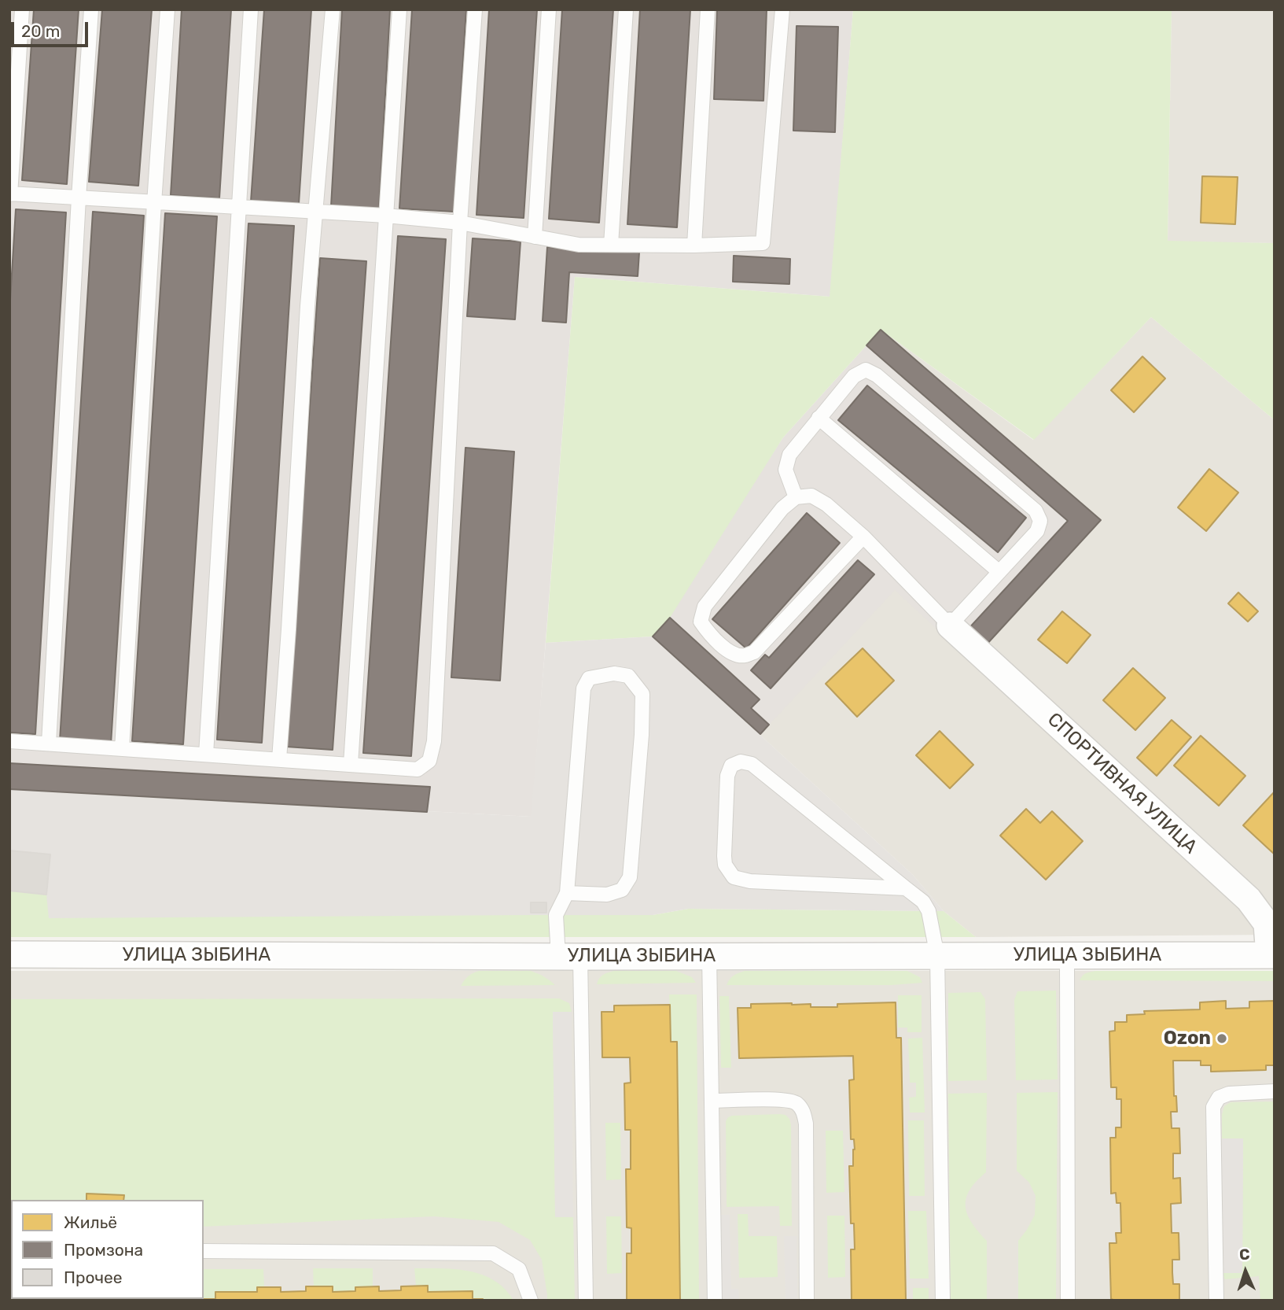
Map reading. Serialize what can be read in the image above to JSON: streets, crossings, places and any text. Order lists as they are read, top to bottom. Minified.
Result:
{"streets":{"street":["СПОРТИВНАЯ УЛИЦА","УЛИЦА ЗЫБИНА"]},"crossings":[["СПОРТИВНАЯ УЛИЦА","УЛИЦА ЗЫБИНА"]],"places":["Ozon"],"legend":["Жильё","Промзона","Прочее"],"scale_bar":"20 m","north":"top"}
